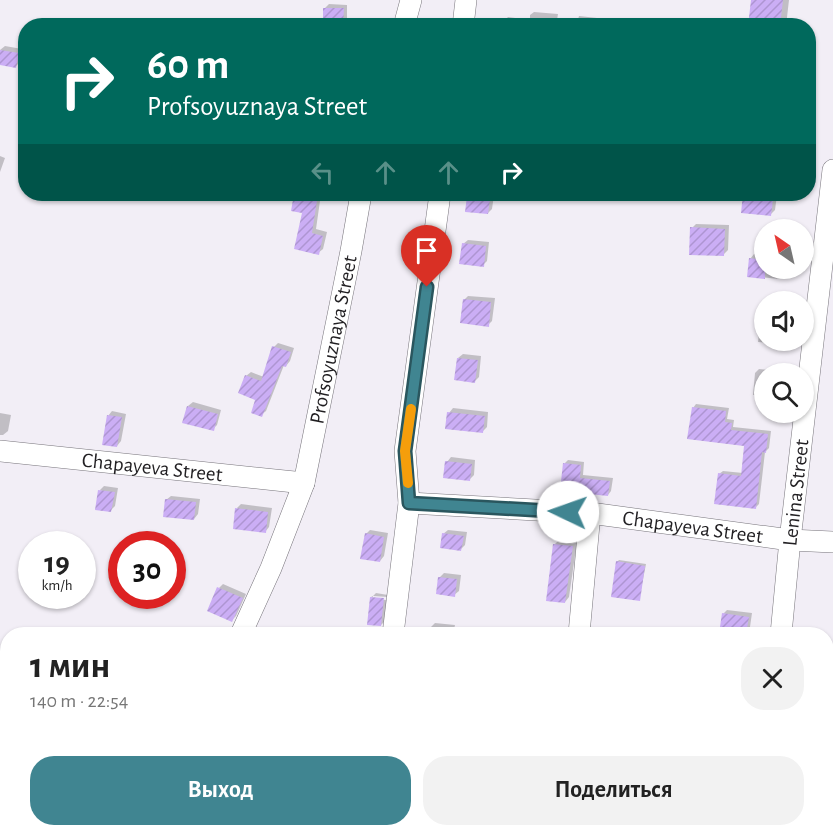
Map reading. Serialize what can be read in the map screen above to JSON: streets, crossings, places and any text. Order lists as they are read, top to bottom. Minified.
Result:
{"streets":{"street":["Profsoyuznaya Street","Chapayeva Street","Lenina Street"]},"crossings":[["Profsoyuznaya Street","Chapayeva Street"],["Chapayeva Street","Lenina Street"]],"north":"top left","page":{"turn":["60 m","Profsoyuznaya Street"],"speed":"19 km/h","limit":"30","heading":["1 мин","140 m · 22:54"],"buttons":["Выход","Поделиться"]}}
